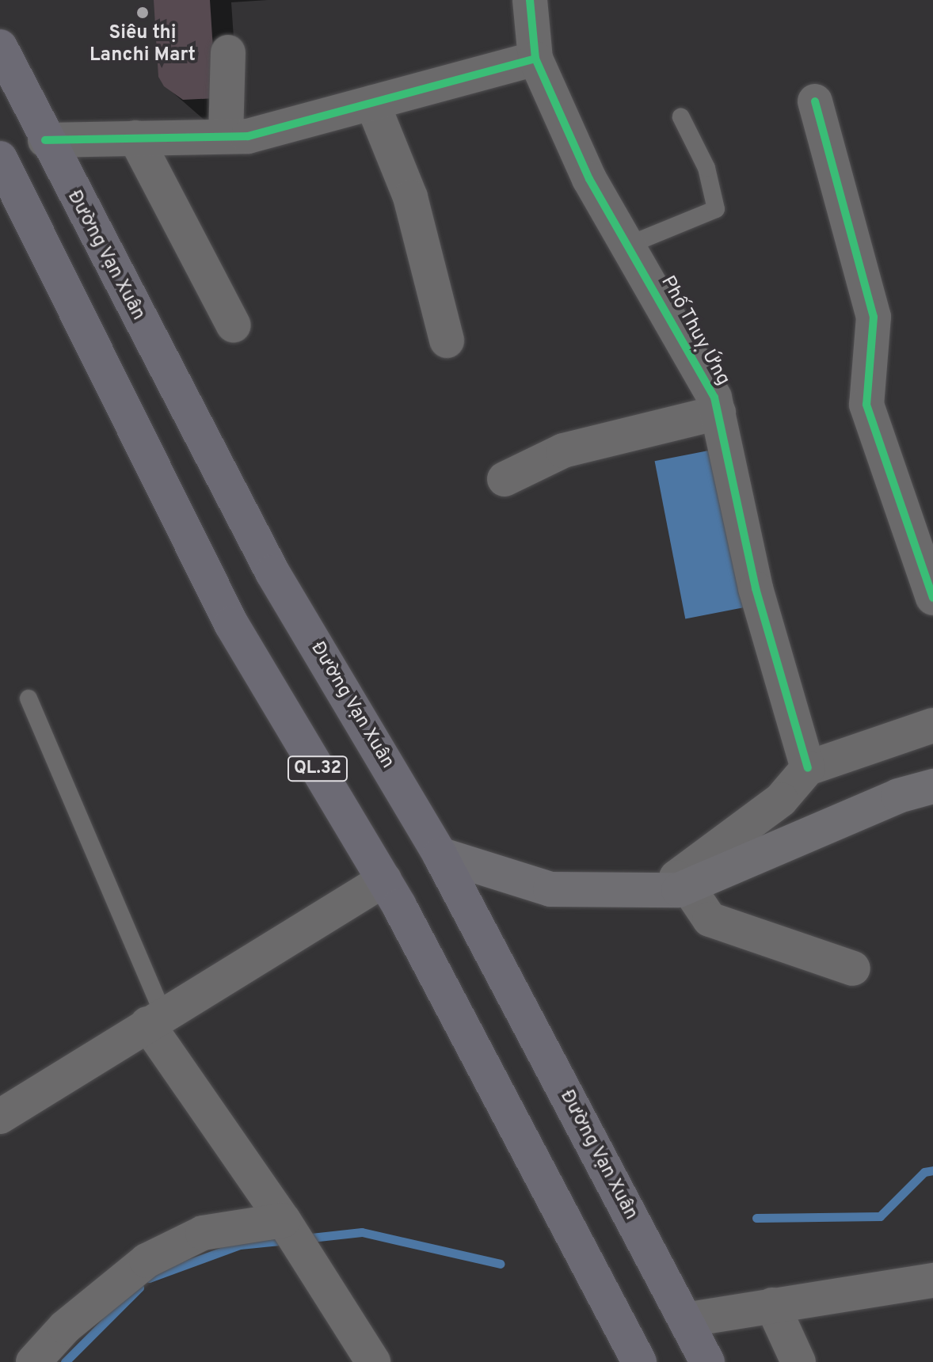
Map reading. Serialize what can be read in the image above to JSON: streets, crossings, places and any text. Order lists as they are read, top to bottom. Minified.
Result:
{"streets":{"highway":["Đường Vạn Xuân","QL.32"],"street":["Phố Thuỵ Ứng"]},"places":["Siêu thị Lanchi Mart"]}
